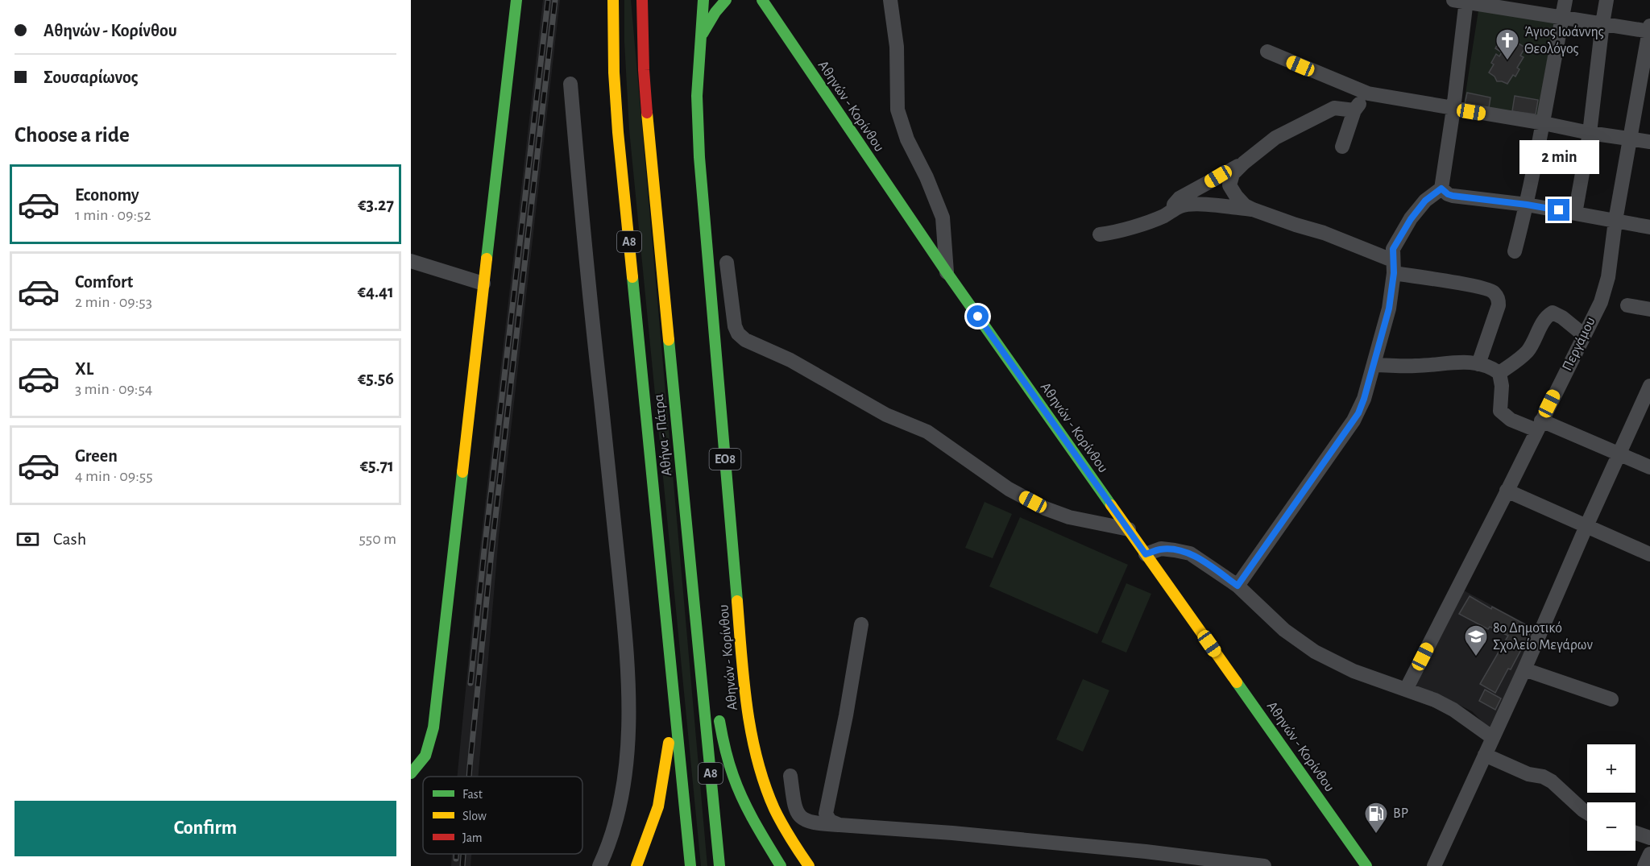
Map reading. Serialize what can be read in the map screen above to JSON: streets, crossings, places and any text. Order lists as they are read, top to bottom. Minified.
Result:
{"streets":{"main road":["Αθηνών - Κορίνθου","Α8","Αθήνα - Πάτρα","ΕΟ8"],"street":["Περγάμου"]},"places":{"church":["Άγιος Ιωάννης Θεολόγος"],"school or university":["8ο Δημοτικό Σχολείο Μεγάρων"],"fuel station":["BP"]},"legend":["Fast","Slow","Jam"],"page":{"banner":["Αθηνών - Κορίνθου","Σουσαρίωνος"],"heading":"Choose a ride","bubble":"2 min","list":[{"name":"Economy","note":"1 min · 09:52","value":"€3.27"},{"name":"Comfort","note":"2 min · 09:53","value":"€4.41"},{"name":"XL","note":"3 min · 09:54","value":"€5.56"},{"name":"Green","note":"4 min · 09:55","value":"€5.71"}],"pay":["Cash","550 m"],"map_buttons":["+","−"],"buttons":"Confirm"}}
